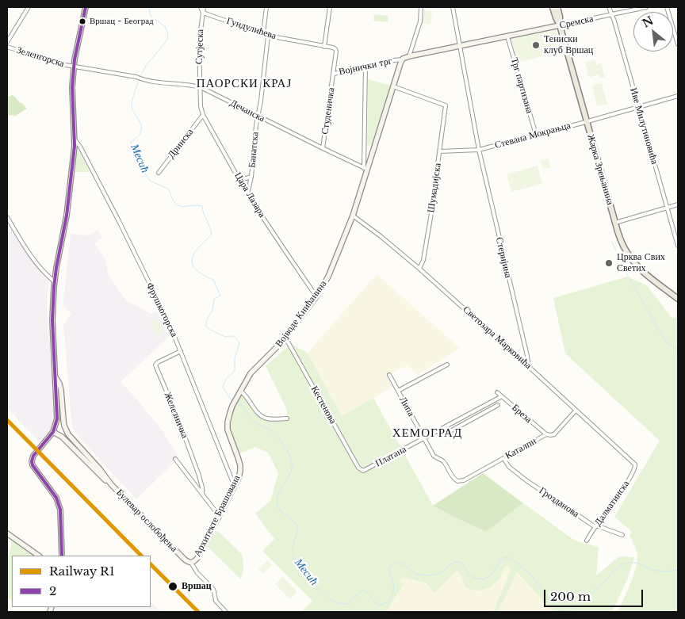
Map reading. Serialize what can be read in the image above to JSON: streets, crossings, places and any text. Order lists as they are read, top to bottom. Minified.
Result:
{"streets":{"main road":["Жарка Зрењанина"],"street":["Сремска","Гундулићева","Сутјеска","Зеленгорска","Војнички трг","Трг партизана","Дечанска","Студеничка","Иве Милутиновића","Стевана Мокрањца","Дринска","Банатска","Шумадијска","Цара Лазара","Стеријина","Фрушкогорска","Војводе Книћанина","Светозара Марковића","Кестенова","Липа","Бреза","Железничка","Каталпи","Платана","Грозданова","Далматинска","Архитекте Брашована","Булевар ослобођења"]},"crossings":[["Сремска","Трг партизана"],["Сремска","Иве Милутиновића"],["Сремска","Жарка Зрењанина"],["Сремска","Стеријина"],["Гундулићева","Сутјеска"],["Гундулићева","Војнички трг"],["Гундулићева","Банатска"],["Сутјеска","Дечанска"],["Сутјеска","Цара Лазара"],["Зеленгорска","Дечанска"],["Војнички трг","Студеничка"],["Војнички трг","Војводе Книћанина"],["Трг партизана","Стевана Мокрањца"],["Дечанска","Студеничка"],["Дечанска","Банатска"],["Дечанска","Цара Лазара"],["Дечанска","Војводе Книћанина"],["Иве Милутиновића","Стевана Мокрањца"],["Стевана Мокрањца","Жарка Зрењанина"],["Стевана Мокрањца","Стеријина"],["Дринска","Цара Лазара"],["Банатска","Цара Лазара"],["Шумадијска","Војводе Книћанина"],["Шумадијска","Светозара Марковића"],["Цара Лазара","Војводе Книћанина"],["Стеријина","Светозара Марковића"],["Фрушкогорска","Железничка"],["Фрушкогорска","Архитекте Брашована"],["Војводе Книћанина","Светозара Марковића"],["Војводе Книћанина","Кестенова"],["Војводе Книћанина","Архитекте Брашована"],["Светозара Марковића","Каталпи"],["Светозара Марковића","Далматинска"],["Кестенова","Платана"],["Липа","Каталпи"],["Липа","Платана"],["Бреза","Каталпи"],["Бреза","Платана"],["Каталпи","Грозданова"],["Грозданова","Далматинска"],["Архитекте Брашована","Булевар ослобођења"]],"districts":["ПАОРСКИ КРАЈ","ХЕМОГРАД"],"water":["Месић"],"places":["Вршац - Београд","Тениски клуб Вршац","Црква Свих Светих","Вршац"],"lines":["transit line 2","rail line R1"],"legend":["Railway R1","2"],"scale_bar":"200 m","north":"top left"}
